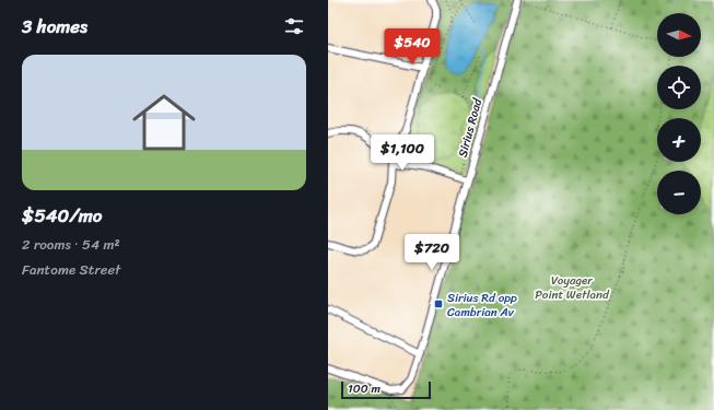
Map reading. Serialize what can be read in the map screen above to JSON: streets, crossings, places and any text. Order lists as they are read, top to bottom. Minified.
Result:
{"streets":{"street":["Sirius Road"]},"parks":["Voyager Point Wetland"],"places":{"transit":["Sirius Rd opp Cambrian Av"]},"scale_bar":"100 m","north":"right","page":{"heading":"3 homes","map_buttons":["+","−"],"price":["$540","$1,100","$720"],"list":[{"name":"$540/mo","note":"2 rooms · 54 m² · Fantome Street"}],"scale":"100 m"}}
